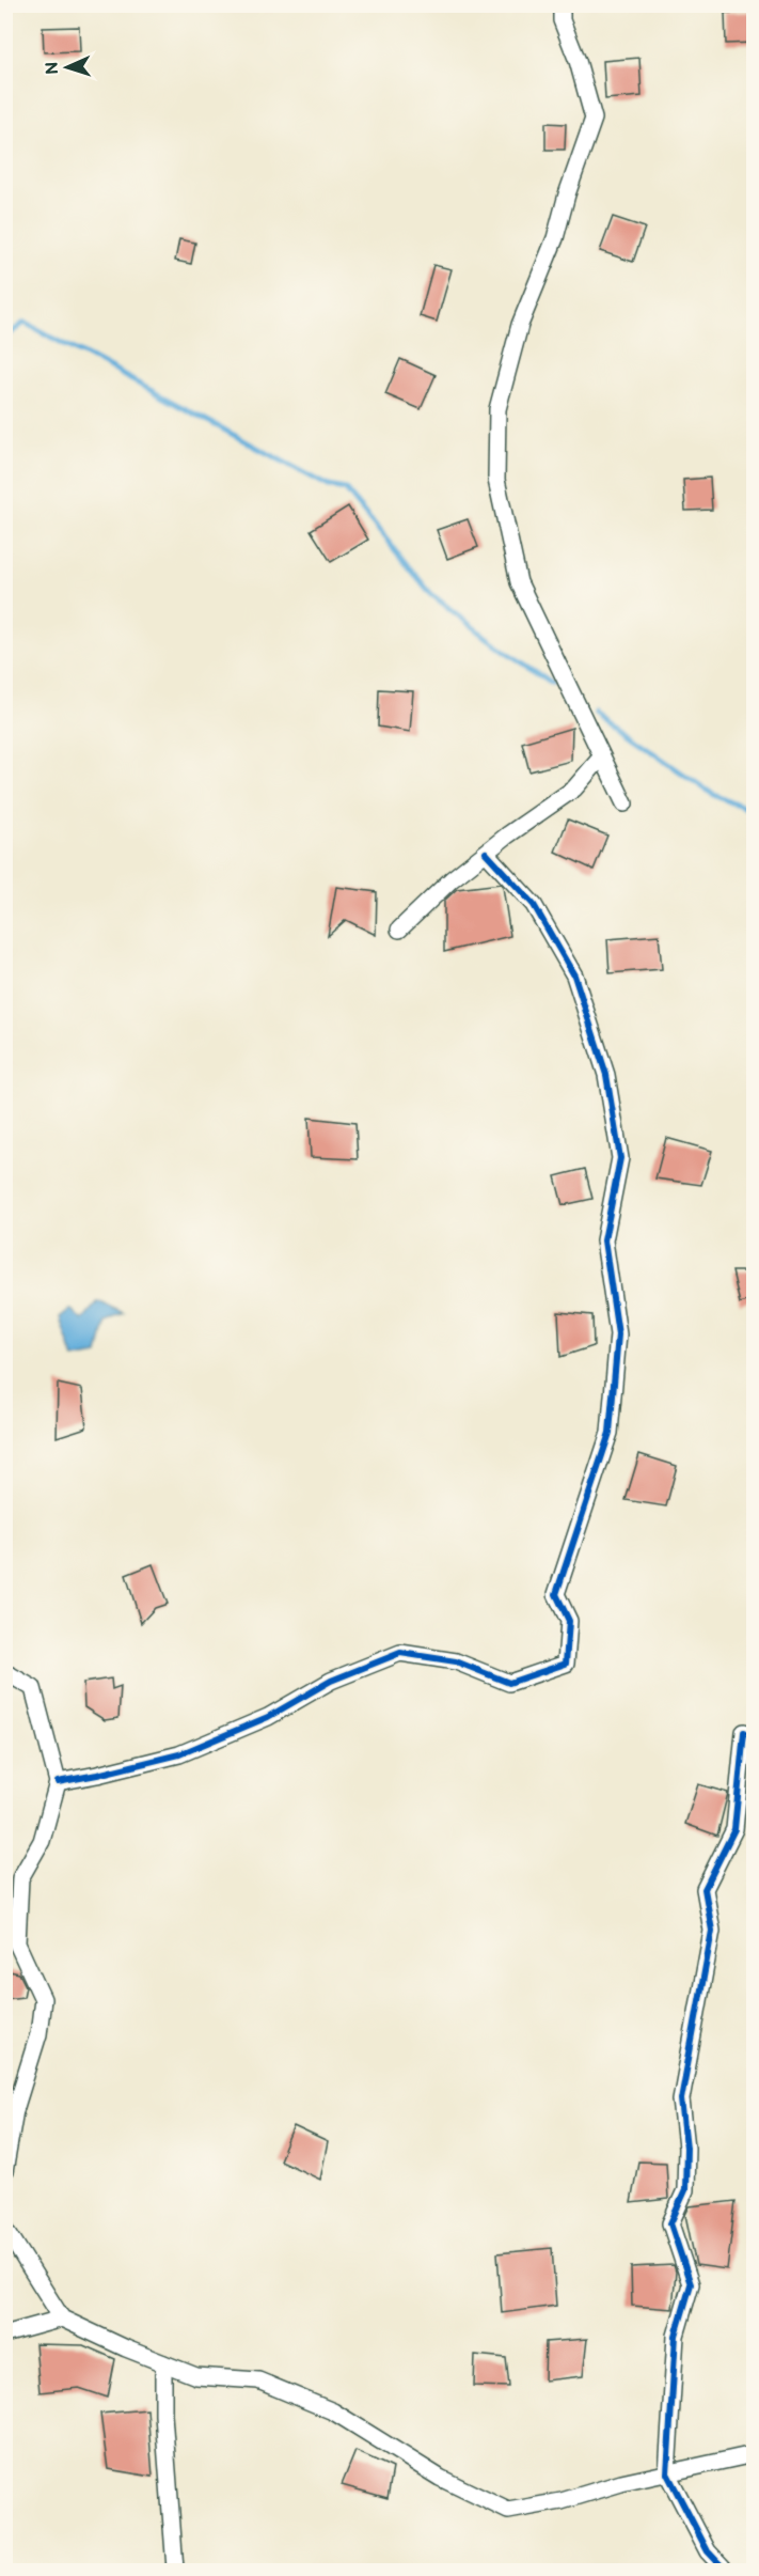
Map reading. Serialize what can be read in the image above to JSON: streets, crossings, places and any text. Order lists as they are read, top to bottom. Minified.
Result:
{"north":"left"}
